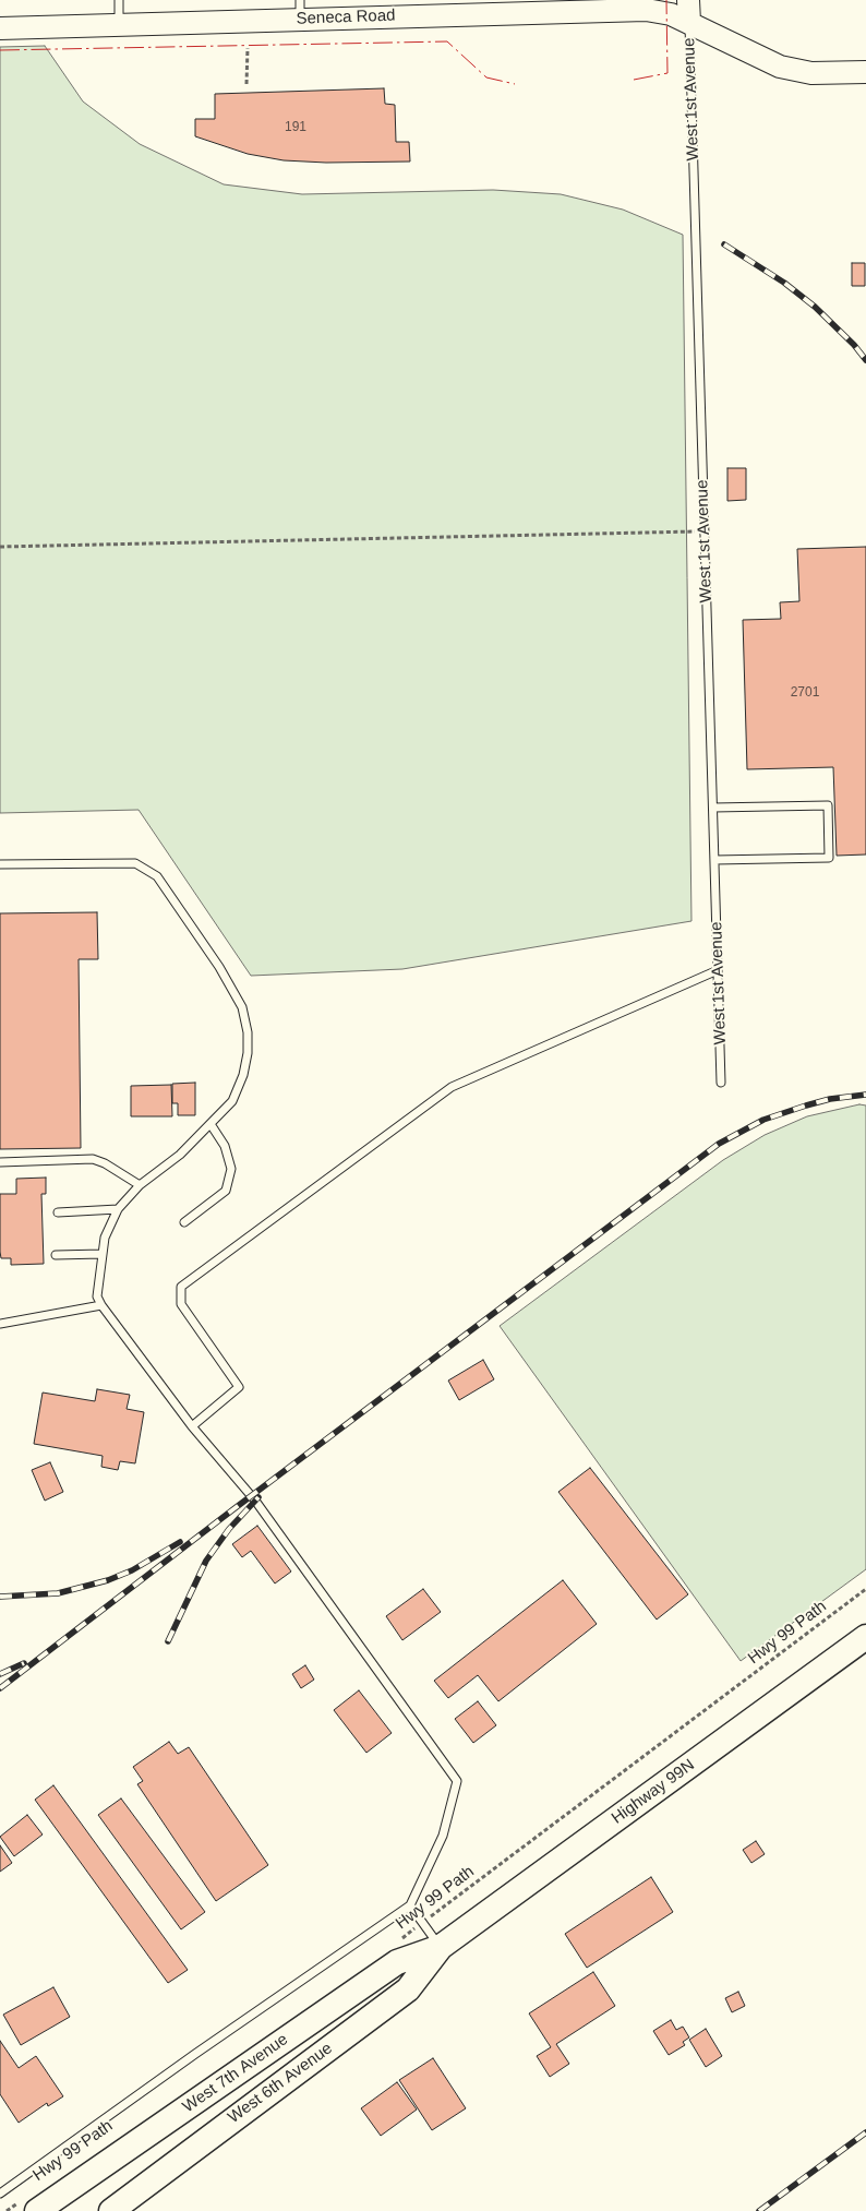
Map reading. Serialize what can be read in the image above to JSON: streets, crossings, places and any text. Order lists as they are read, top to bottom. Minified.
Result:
{"streets":{"main road":["Seneca Road","West 1st Avenue","Highway 99N","West 7th Avenue","West 6th Avenue"],"path":["Hwy 99 Path"]},"crossings":[["Seneca Road","West 1st Avenue"],["Hwy 99 Path","West 7th Avenue"],["Highway 99N","West 7th Avenue"],["Highway 99N","West 6th Avenue"],["West 7th Avenue","West 6th Avenue"]],"house_numbers":["191","2701"]}
